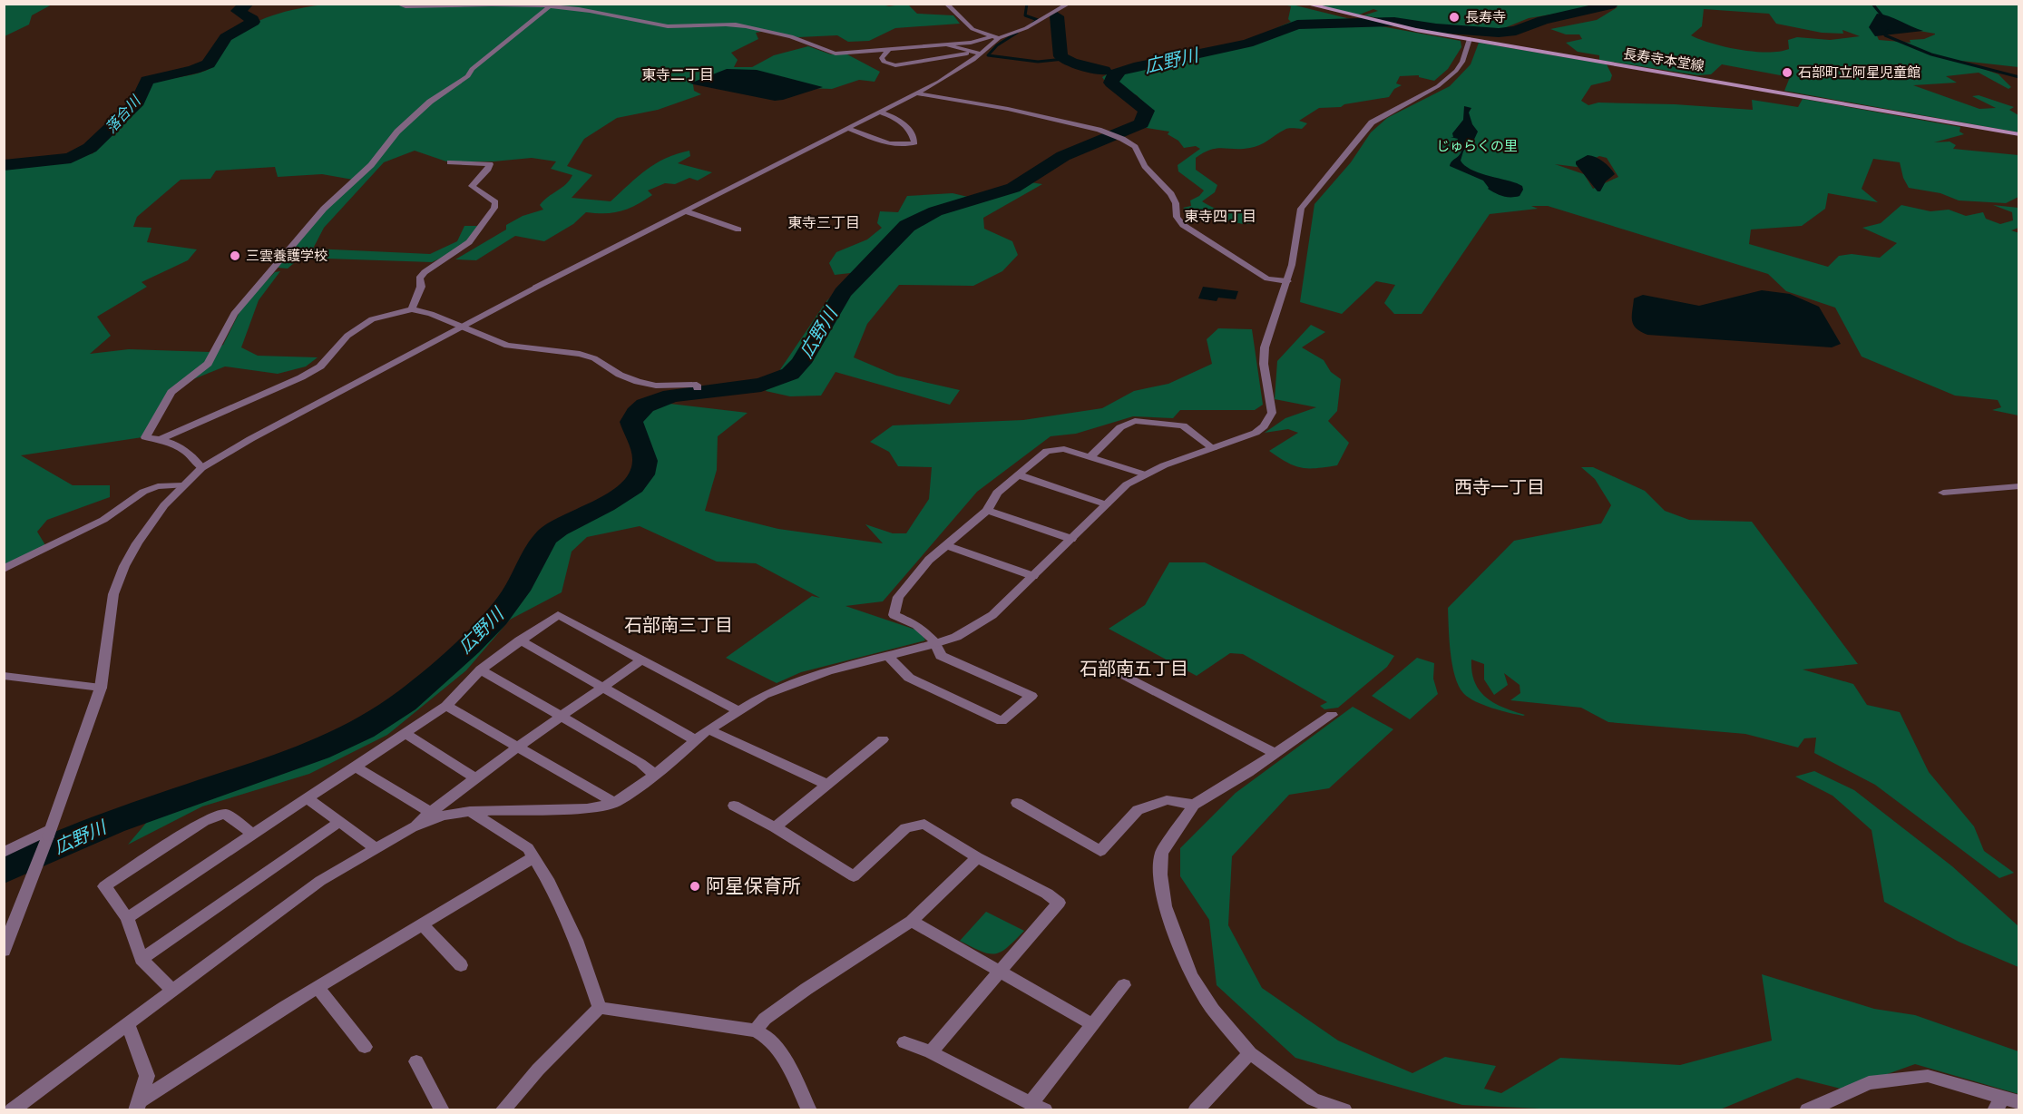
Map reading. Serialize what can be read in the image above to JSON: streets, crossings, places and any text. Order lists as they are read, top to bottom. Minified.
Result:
{"streets":{"main road":["長寿寺本堂線"]},"districts":["東寺二丁目","東寺四丁目","東寺三丁目","西寺一丁目","石部南三丁目","石部南五丁目"],"water":["広野川","落合川"],"parks":["じゅらくの里"],"places":["長寿寺","石部町立阿星児童館","三雲養護学校","阿星保育所"]}
